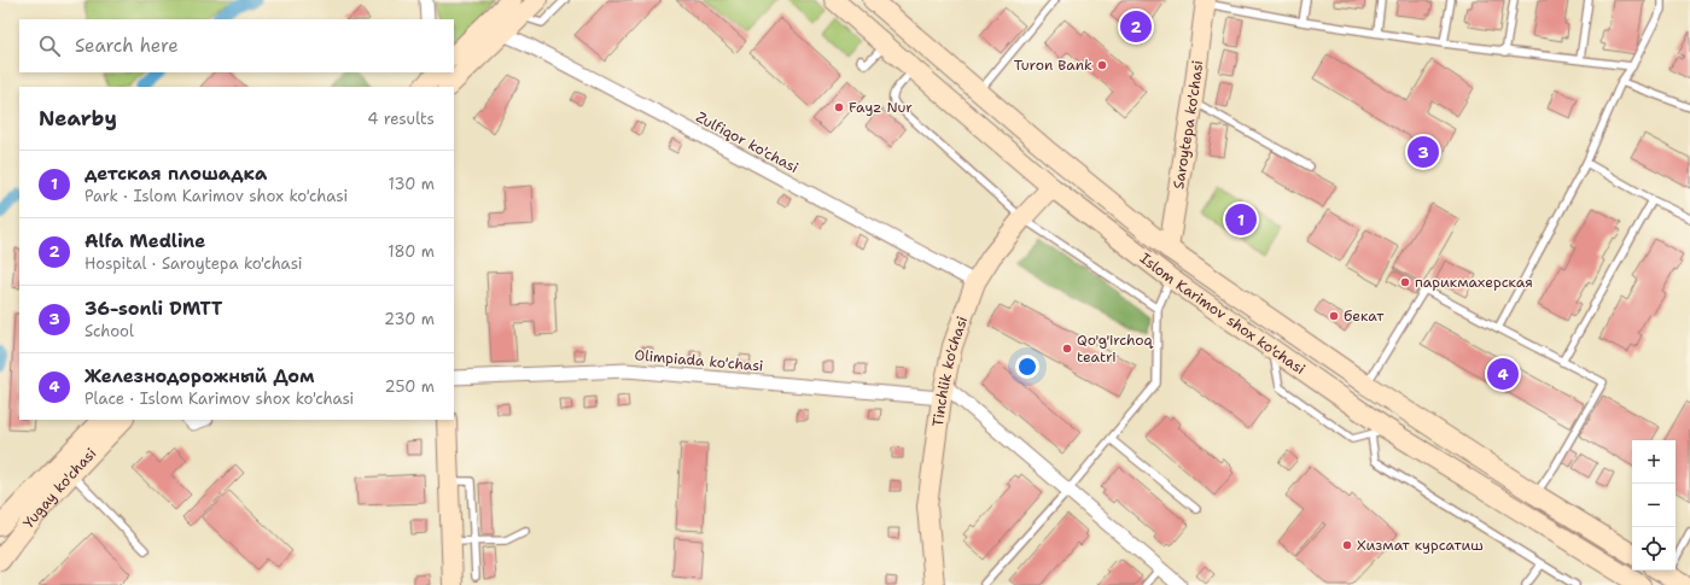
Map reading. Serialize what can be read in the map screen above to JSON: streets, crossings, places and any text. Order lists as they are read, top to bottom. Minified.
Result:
{"streets":{"main road":["Saroytepa ko'chasi","Islom Karimov shox ko'chasi","Tinchlik ko'chasi","Yugay ko'chasi"],"street":["Zulfiqor ko'chasi","Olimpiada ko'chasi"]},"crossings":[["Saroytepa ko'chasi","Islom Karimov shox ko'chasi"],["Zulfiqor ko'chasi","Tinchlik ko'chasi"],["Islom Karimov shox ko'chasi","Tinchlik ko'chasi"],["Olimpiada ko'chasi","Tinchlik ko'chasi"]],"places":["Turon Bank","Fayz Nur","парикмахерская","бекат","Qo'g'irchoq teatri","Хизмат курсатиш"],"page":{"pins":["2","3","1","4"],"search":"Search here","heading":["Nearby","4 results"],"list":[{"mark":"1","name":"детская плошадка","note":"Park · Islom Karimov shox ko'chasi","value":"130 m"},{"mark":"2","name":"Alfa Medline","note":"Hospital · Saroytepa ko'chasi","value":"180 m"},{"mark":"3","name":"36-sonli DMTT","note":"School","value":"230 m"},{"mark":"4","name":"Железнодорожный Дом","note":"Place · Islom Karimov shox ko'chasi","value":"250 m"}],"map_buttons":["+","−"]}}
